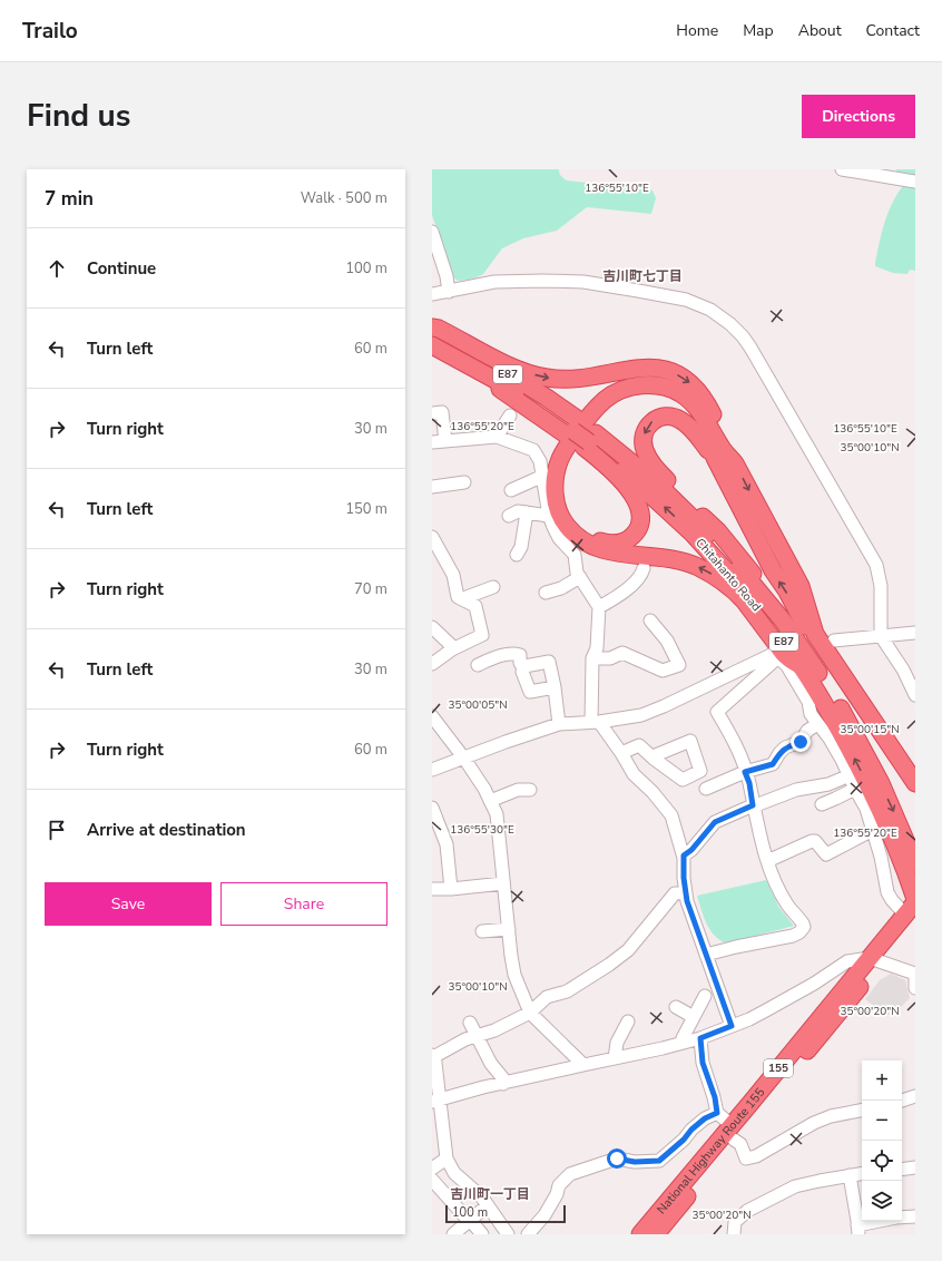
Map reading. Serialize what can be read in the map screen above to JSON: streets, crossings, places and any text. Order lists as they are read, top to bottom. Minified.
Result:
{"streets":{"highway":["E87","Chitahanto Road","155","National Highway Route 155"]},"crossings":[["Chitahanto Road","National Highway Route 155"]],"districts":["吉川町七丁目","吉川町一丁目"],"scale_bar":"100 m","page":{"header":"Trailo","nav":["Home","Map","About","Contact"],"title":"Find us","buttons":["Directions",["Save","Share"]],"heading":["7 min","Walk · 500 m"],"list":[["Continue","100 m"],["Turn left","60 m"],["Turn right","30 m"],["Turn left","150 m"],["Turn right","70 m"],["Turn left","30 m"],["Turn right","60 m"],"Arrive at destination"],"map_buttons":["+","−"],"scale":"100 m"},"coordinates":["136°55'10\"E","136°55'20\"E","35°00'10\"N","35°00'05\"N","35°00'15\"N","136°55'30\"E","35°00'20\"N"]}
